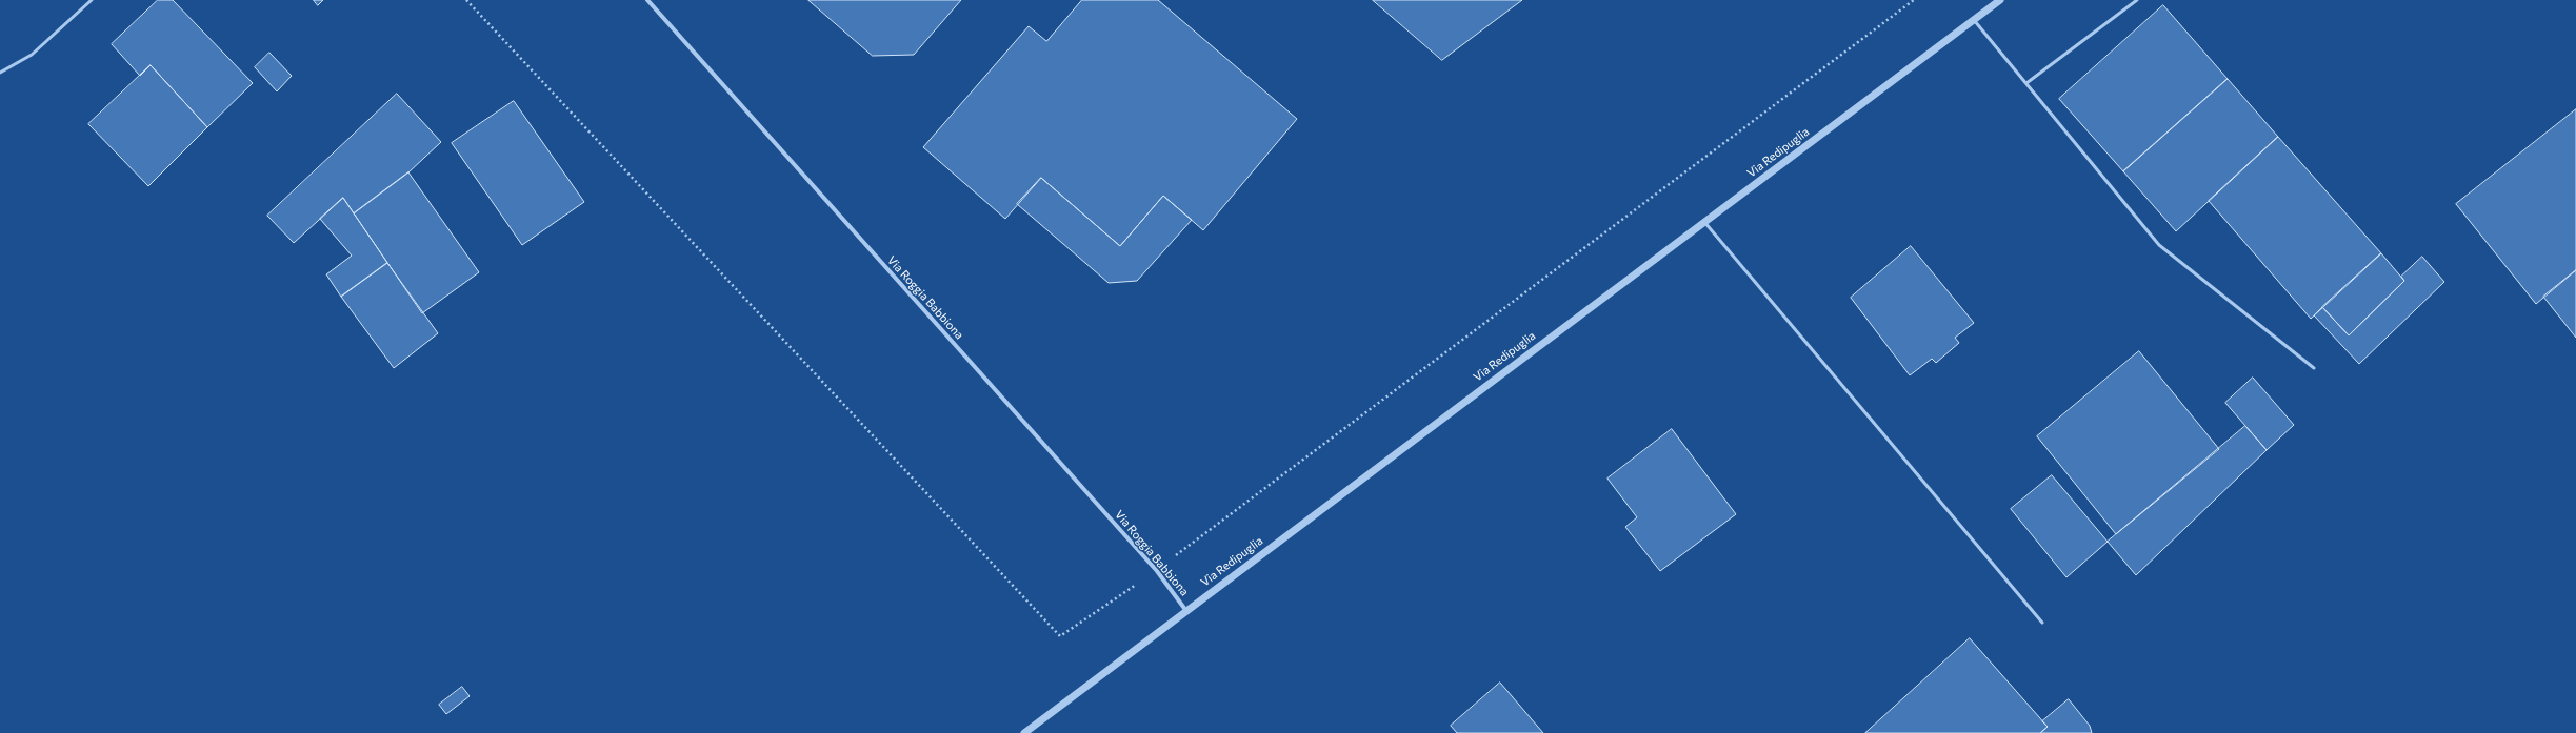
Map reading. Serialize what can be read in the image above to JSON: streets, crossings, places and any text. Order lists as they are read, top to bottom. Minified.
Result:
{"streets":{"street":["Via Redipuglia","Via Roggia Babbiona"]},"crossings":[["Via Redipuglia","Via Roggia Babbiona"]]}
